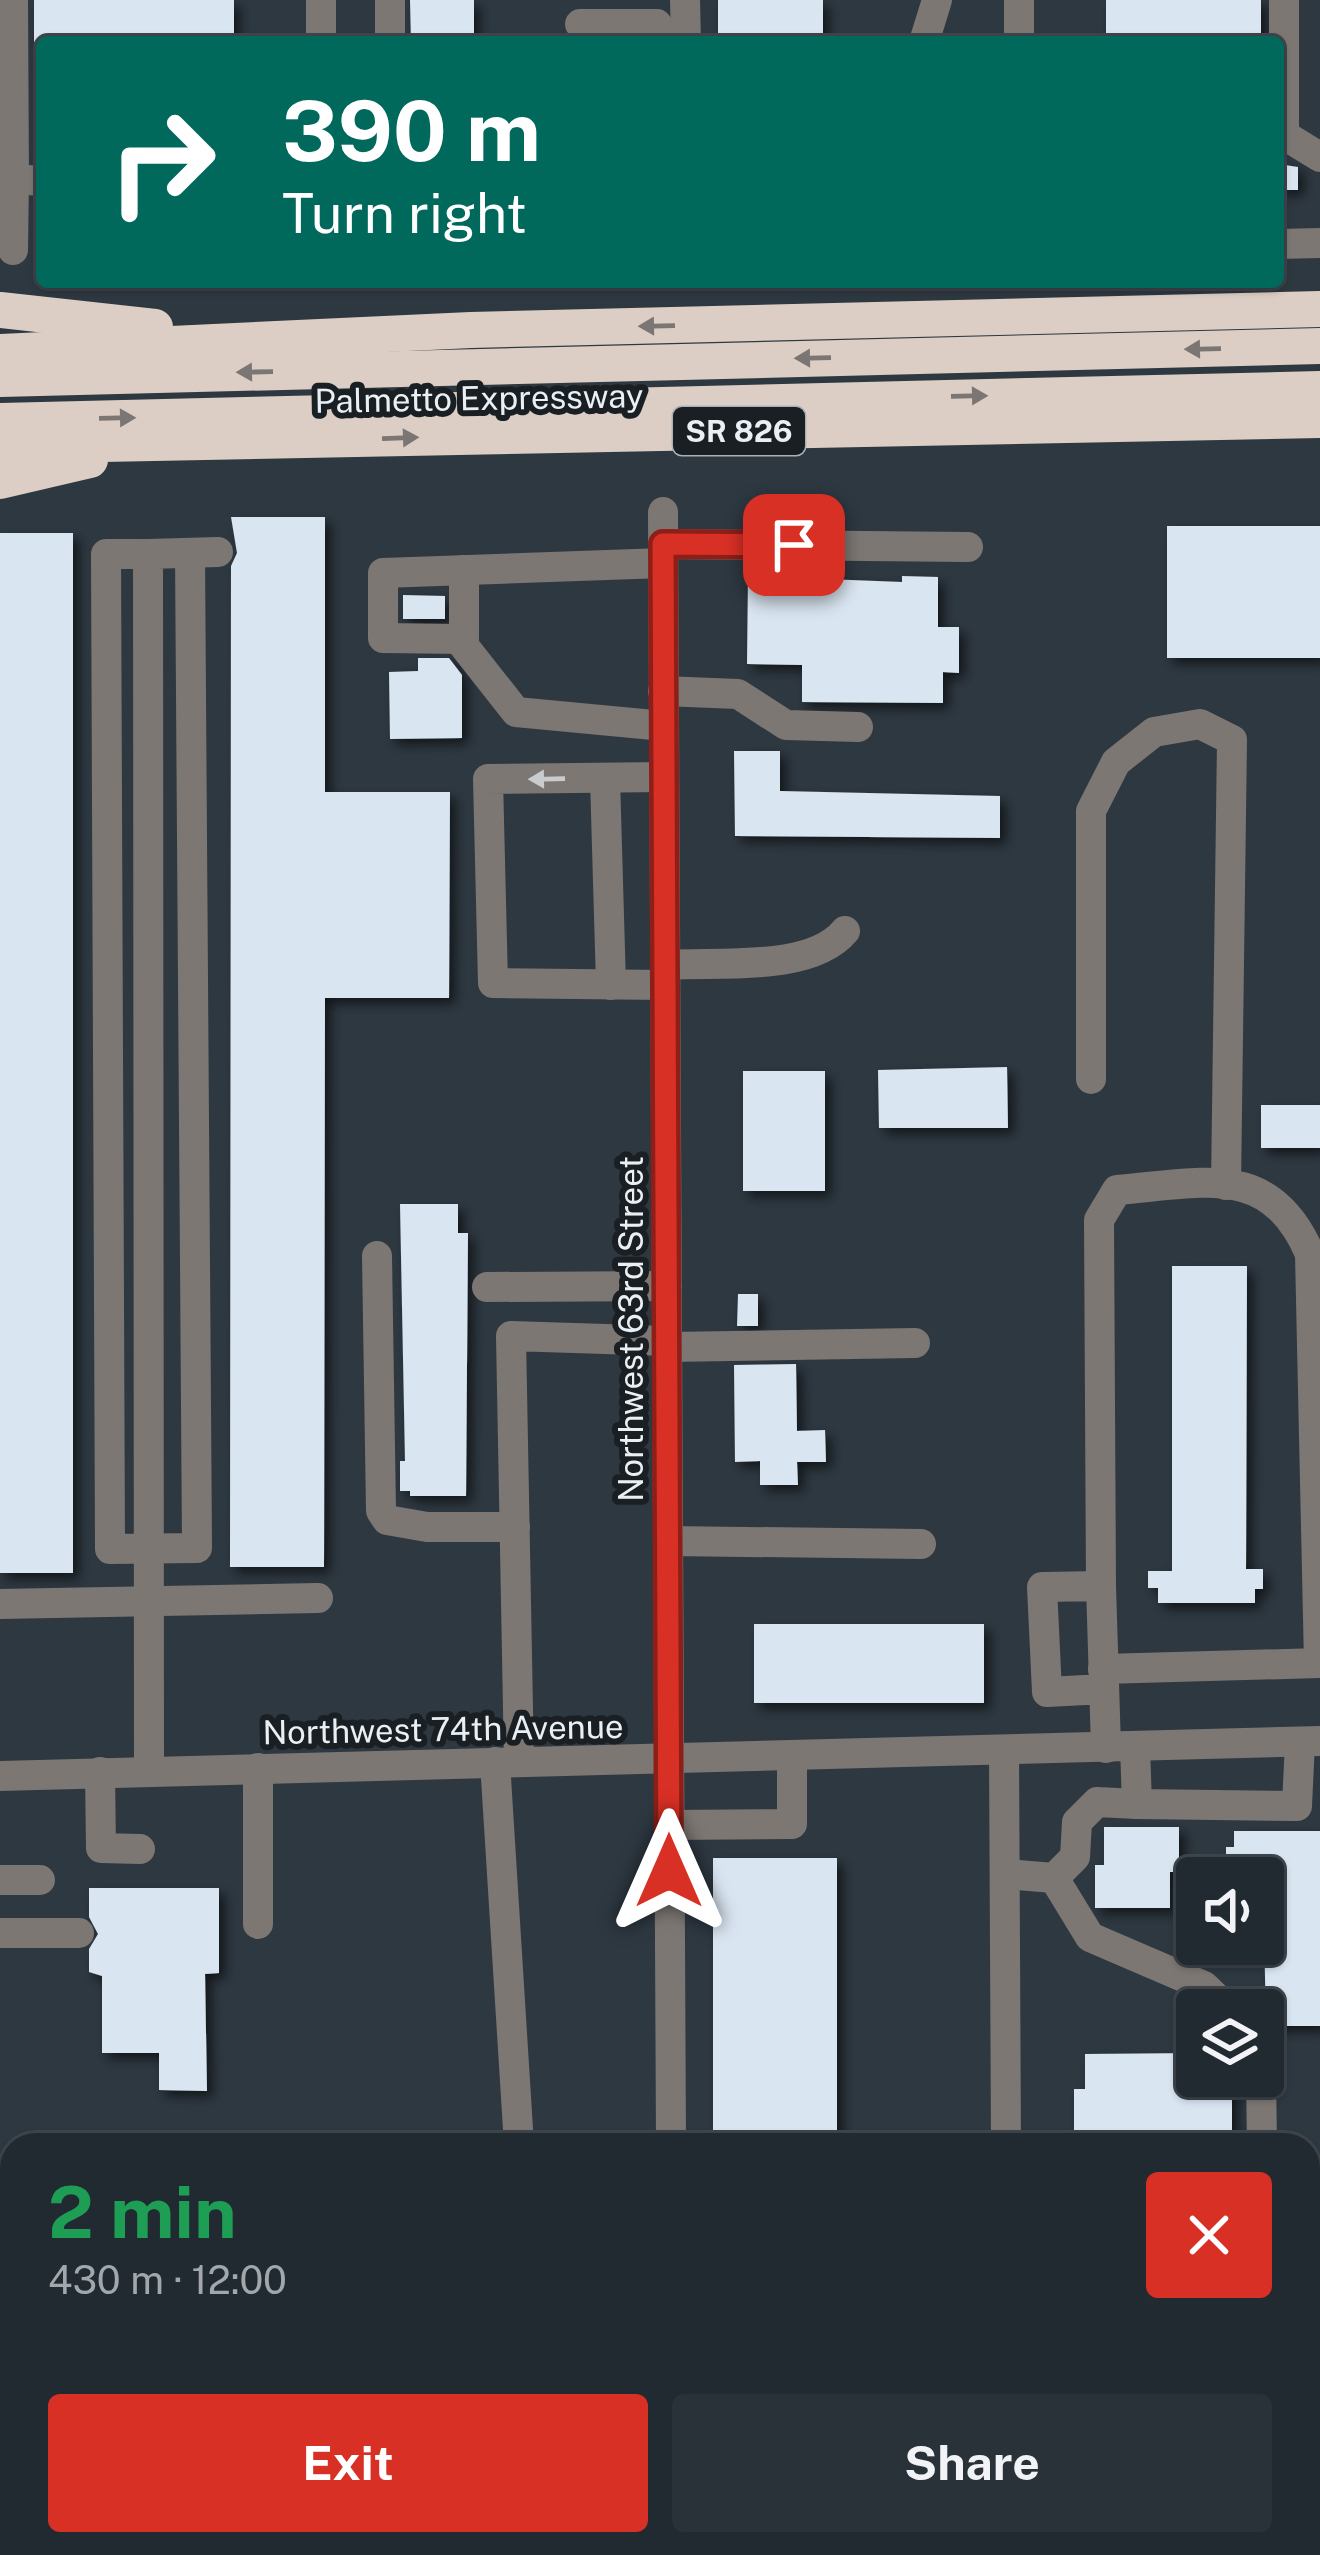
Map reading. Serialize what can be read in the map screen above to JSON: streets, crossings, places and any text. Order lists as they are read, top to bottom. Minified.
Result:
{"streets":{"highway":["Palmetto Expressway","SR 826"],"street":["Northwest 63rd Street","Northwest 74th Avenue"]},"crossings":[["Northwest 63rd Street","Northwest 74th Avenue"]],"page":{"turn":["390 m","Turn right"],"heading":["2 min","430 m · 12:00"],"buttons":["Exit","Share"]}}
